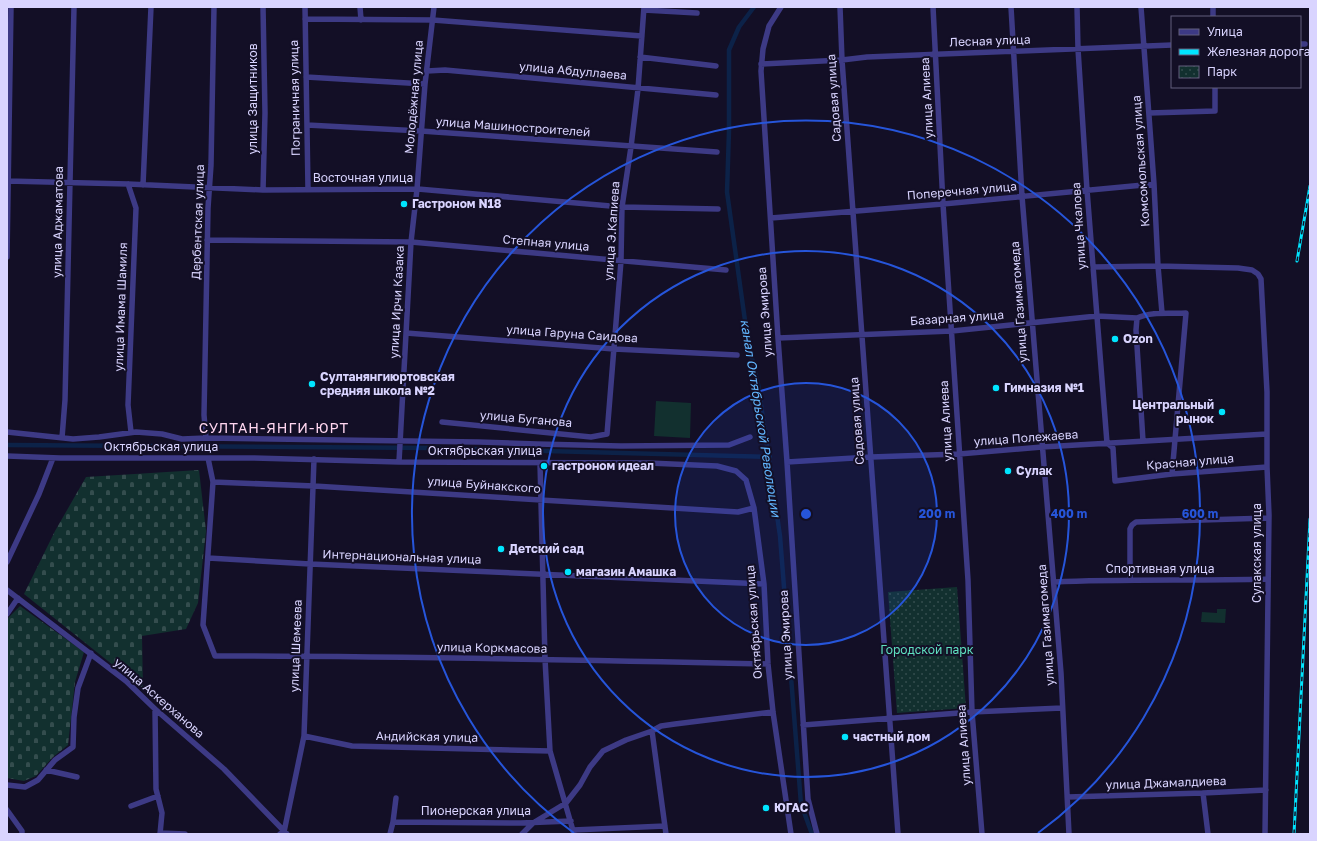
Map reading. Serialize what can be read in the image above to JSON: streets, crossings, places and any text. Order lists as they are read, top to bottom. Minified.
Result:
{"streets":{"street":["Лесная улица","улица Абдуллаева","Молодёжная улица","Пограничная улица","Садовая улица","улица Алиева","улица Защитников","улица Машиностроителей","Комсомольская улица","Восточная улица","Поперечная улица","улица Аджаматова","Дербентская улица","улица Чкалова","улица Э.Капиева","Степная улица","улица Ирчи Казака","улица Газимагомеда","улица Имама Шамиля","улица Эмирова","Базарная улица","улица Гаруна Саидова","улица Буганова","улица Полежаева","Октябрьская улица","Красная улица","улица Буйнакского","Сулакская улица","Интернациональная улица","Спортивная улица","улица Шемеева","улица Коркмасова","улица Аскерханова","Андийская улица","улица Джамалдиева","Пионерская улица"]},"crossings":[["Лесная улица","Садовая улица"],["Лесная улица","улица Алиева"],["Лесная улица","Комсомольская улица"],["Лесная улица","улица Чкалова"],["Лесная улица","улица Газимагомеда"],["Лесная улица","улица Эмирова"],["улица Абдуллаева","Молодёжная улица"],["улица Абдуллаева","улица Э.Капиева"],["Молодёжная улица","улица Машиностроителей"],["Молодёжная улица","Восточная улица"],["Молодёжная улица","улица Ирчи Казака"],["Пограничная улица","улица Машиностроителей"],["Пограничная улица","Восточная улица"],["Садовая улица","Поперечная улица"],["Садовая улица","Базарная улица"],["Садовая улица","улица Полежаева"],["улица Алиева","Поперечная улица"],["улица Алиева","Базарная улица"],["улица Алиева","улица Полежаева"],["улица Защитников","Восточная улица"],["улица Машиностроителей","улица Э.Капиева"],["Комсомольская улица","Поперечная улица"],["Комсомольская улица","Сулакская улица"],["Восточная улица","улица Аджаматова"],["Восточная улица","Дербентская улица"],["Восточная улица","улица Э.Капиева"],["Восточная улица","улица Ирчи Казака"],["Восточная улица","улица Имама Шамиля"],["Поперечная улица","улица Чкалова"],["Поперечная улица","улица Газимагомеда"],["Поперечная улица","улица Эмирова"],["Дербентская улица","Степная улица"],["улица Чкалова","Базарная улица"],["улица Чкалова","улица Полежаева"],["улица Чкалова","Красная улица"],["улица Э.Капиева","Степная улица"],["улица Э.Капиева","улица Гаруна Саидова"],["улица Э.Капиева","улица Буганова"],["Степная улица","улица Ирчи Казака"],["улица Ирчи Казака","улица Гаруна Саидова"],["улица Ирчи Казака","Октябрьская улица"],["улица Газимагомеда","Базарная улица"],["улица Газимагомеда","улица Полежаева"],["улица Газимагомеда","Спортивная улица"],["улица Газимагомеда","улица Джамалдиева"],["улица Эмирова","Базарная улица"],["улица Эмирова","улица Полежаева"],["улица Полежаева","Сулакская улица"],["Октябрьская улица","улица Буйнакского"],["Октябрьская улица","Интернациональная улица"],["Октябрьская улица","улица Шемеева"],["Октябрьская улица","улица Коркмасова"],["Красная улица","Сулакская улица"],["улица Буйнакского","улица Шемеева"],["Сулакская улица","Спортивная улица"],["Сулакская улица","улица Джамалдиева"],["Интернациональная улица","улица Шемеева"],["Интернациональная улица","улица Коркмасова"],["улица Шемеева","улица Коркмасова"],["улица Шемеева","улица Аскерханова"],["улица Шемеева","Андийская улица"]],"districts":["СУЛТАН-ЯНГИ-ЮРТ"],"water":["канал Октябрьской Революции"],"parks":["Городской парк"],"places":["Гастроном N18","Ozon","Султанянгиюртовская средняя школа №2","Гимназия №1","Центральный рынок","гастроном идеал","Сулак","Детский сад","магазин Амашка","частный дом","ЮГАС"],"legend":["Улица","Железная дорога","Парк"],"rings":["200 m","400 m","600 m"]}
